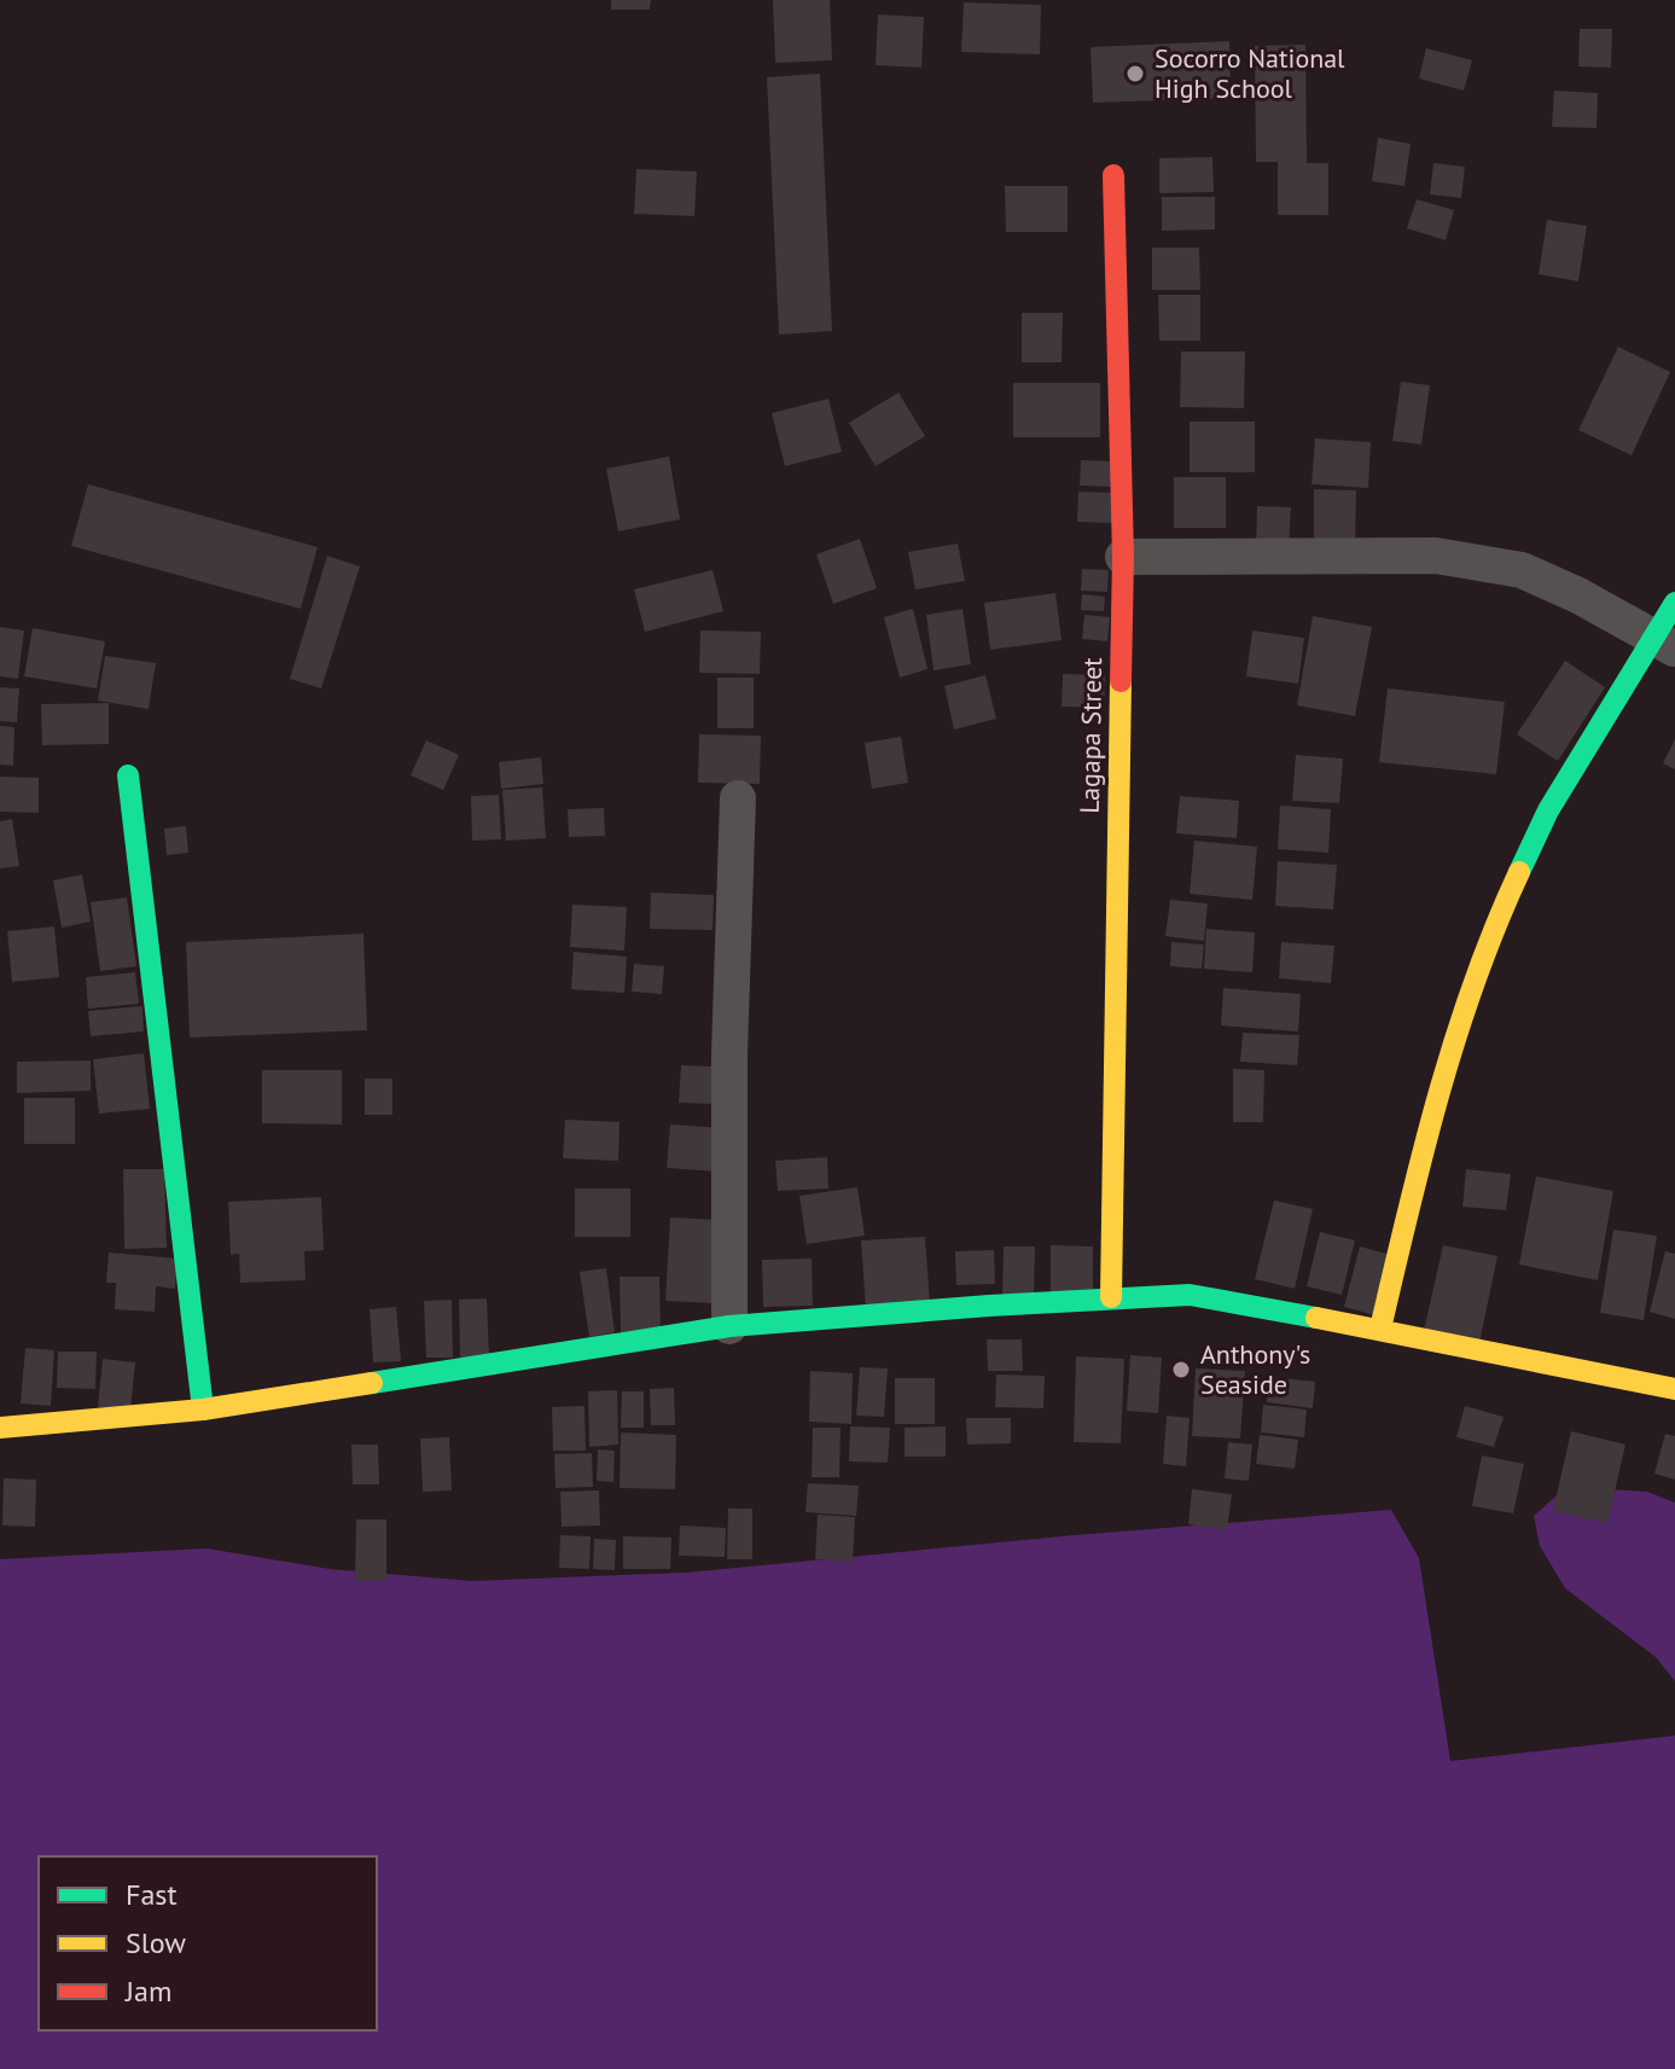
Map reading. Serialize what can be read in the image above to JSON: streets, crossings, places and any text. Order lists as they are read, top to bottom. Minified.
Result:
{"streets":{"street":["Lagapa Street"]},"places":["Socorro National High School","Anthony's Seaside"],"legend":["Fast","Slow","Jam"]}
